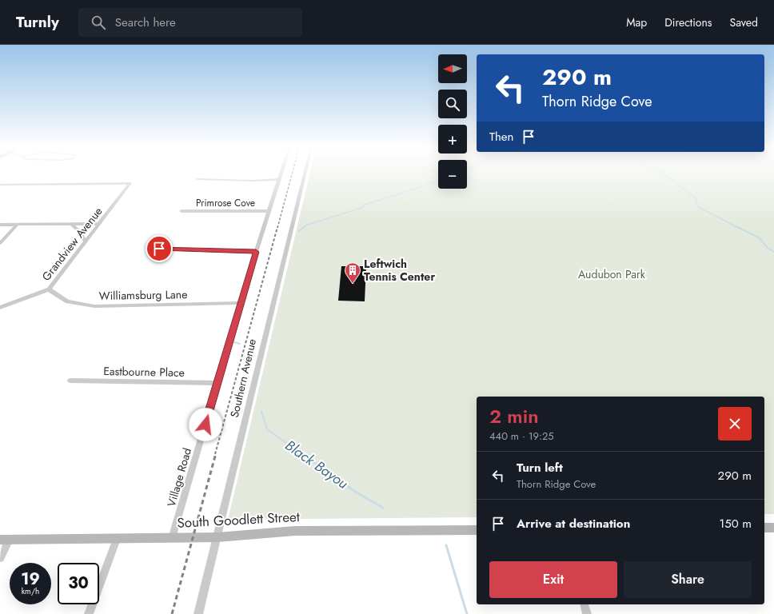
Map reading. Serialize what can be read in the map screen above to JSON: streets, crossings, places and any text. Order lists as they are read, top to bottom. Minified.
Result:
{"streets":{"main road":["South Goodlett Street"],"street":["Primrose Cove","Grandview Avenue","Williamsburg Lane","Eastbourne Place","Southern Avenue","Village Road"]},"crossings":[["Primrose Cove","Village Road"],["Grandview Avenue","Williamsburg Lane"],["Williamsburg Lane","Village Road"],["Eastbourne Place","Village Road"],["Southern Avenue","South Goodlett Street"],["Village Road","South Goodlett Street"]],"water":["Black Bayou"],"parks":["Audubon Park"],"places":{"building":["Leftwich Tennis Center"]},"north":"left","page":{"header":"Turnly","search":"Search here","nav":["Map","Directions","Saved"],"map_buttons":["+","−"],"turn":["290 m","Thorn Ridge Cove"],"then":"Then","heading":["2 min","440 m · 19:25"],"list":[{"name":"Turn left","note":"Thorn Ridge Cove","value":"290 m"},{"name":"Arrive at destination","value":"150 m"}],"buttons":["Exit","Share"],"speed":"19 km/h","limit":"30"}}
